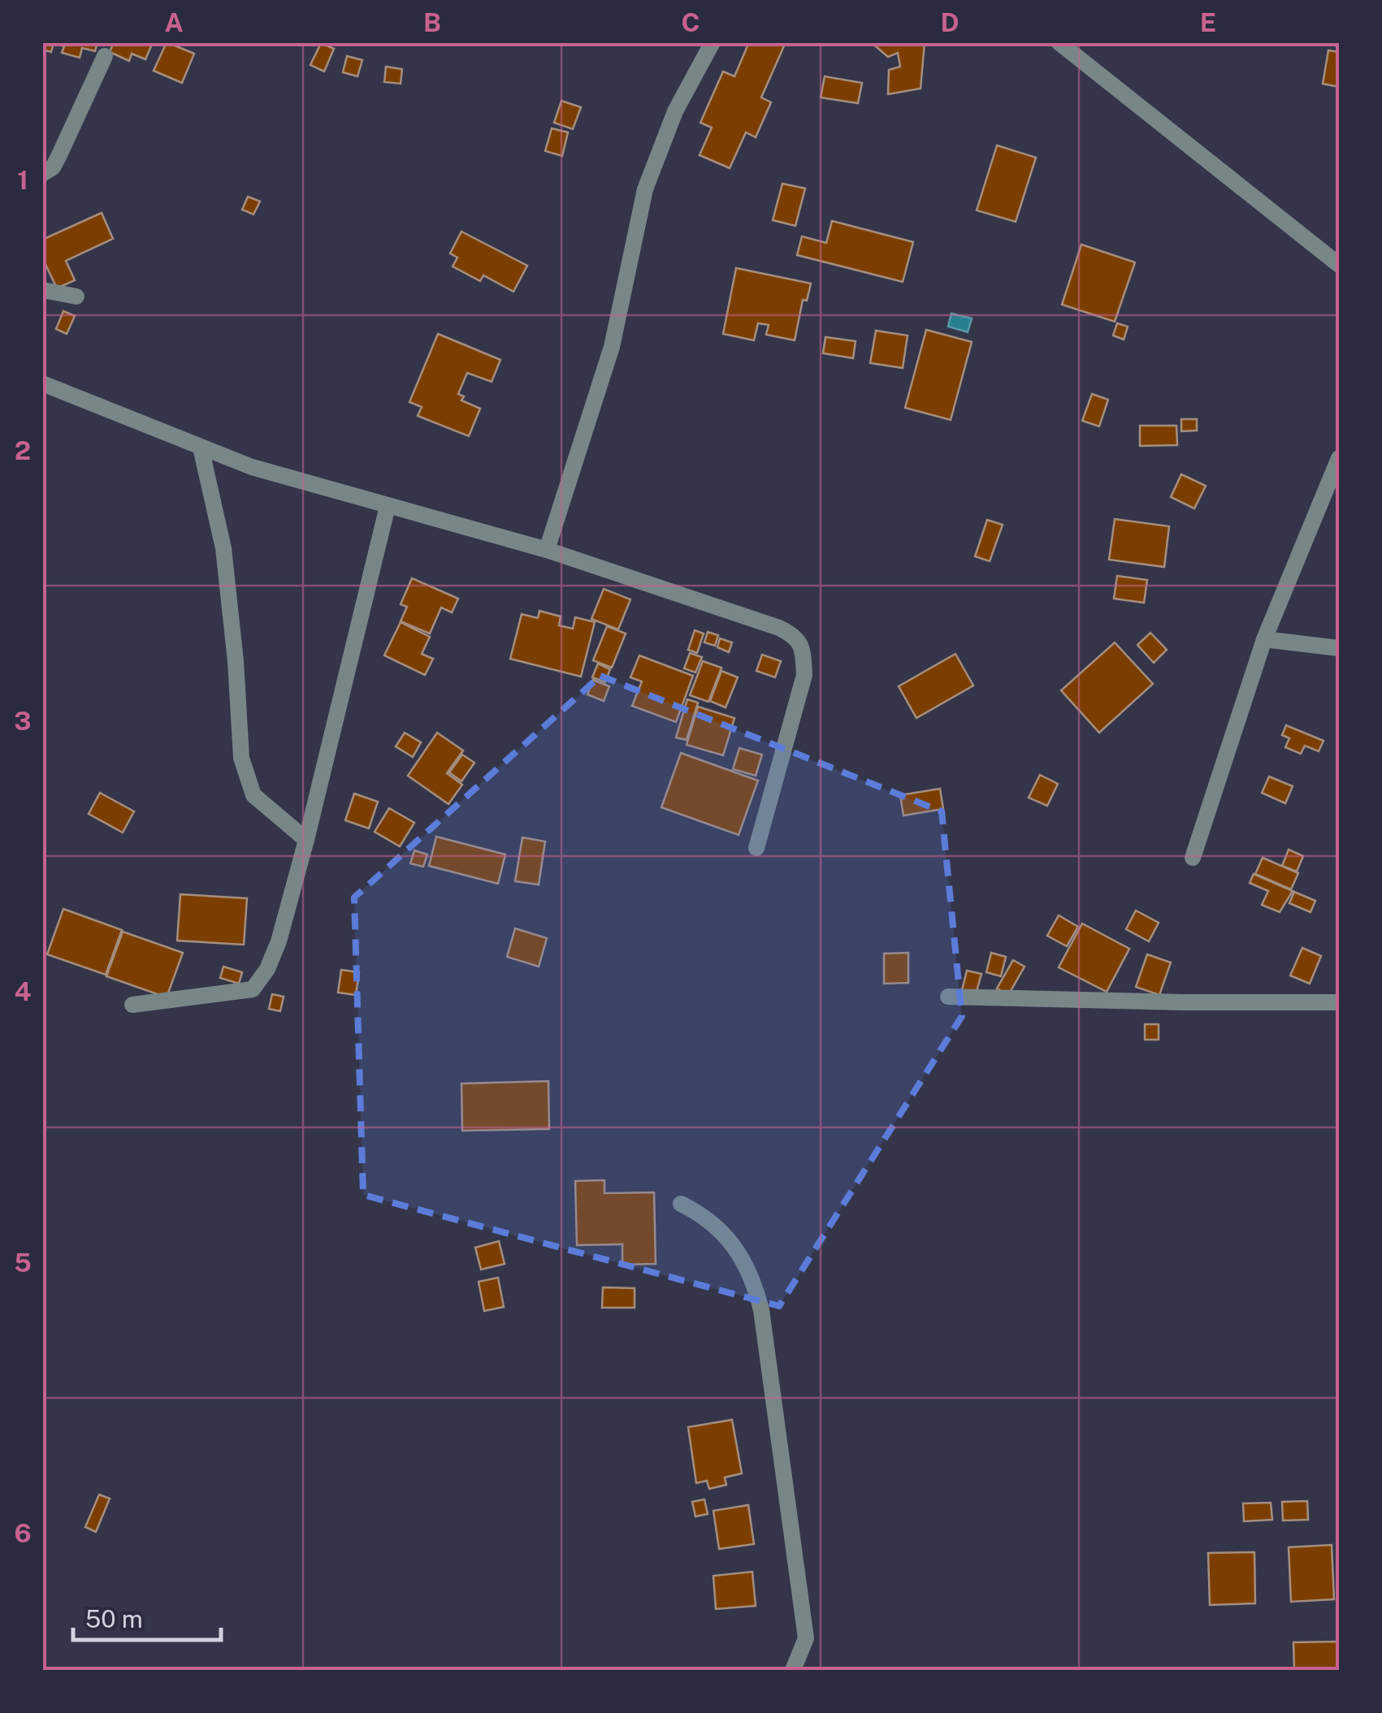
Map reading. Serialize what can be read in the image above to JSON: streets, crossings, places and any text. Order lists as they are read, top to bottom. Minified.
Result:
{"scale_bar":"50 m","grid":{"columns":["A","B","C","D","E"],"rows":["1","2","3","4","5","6"]}}
